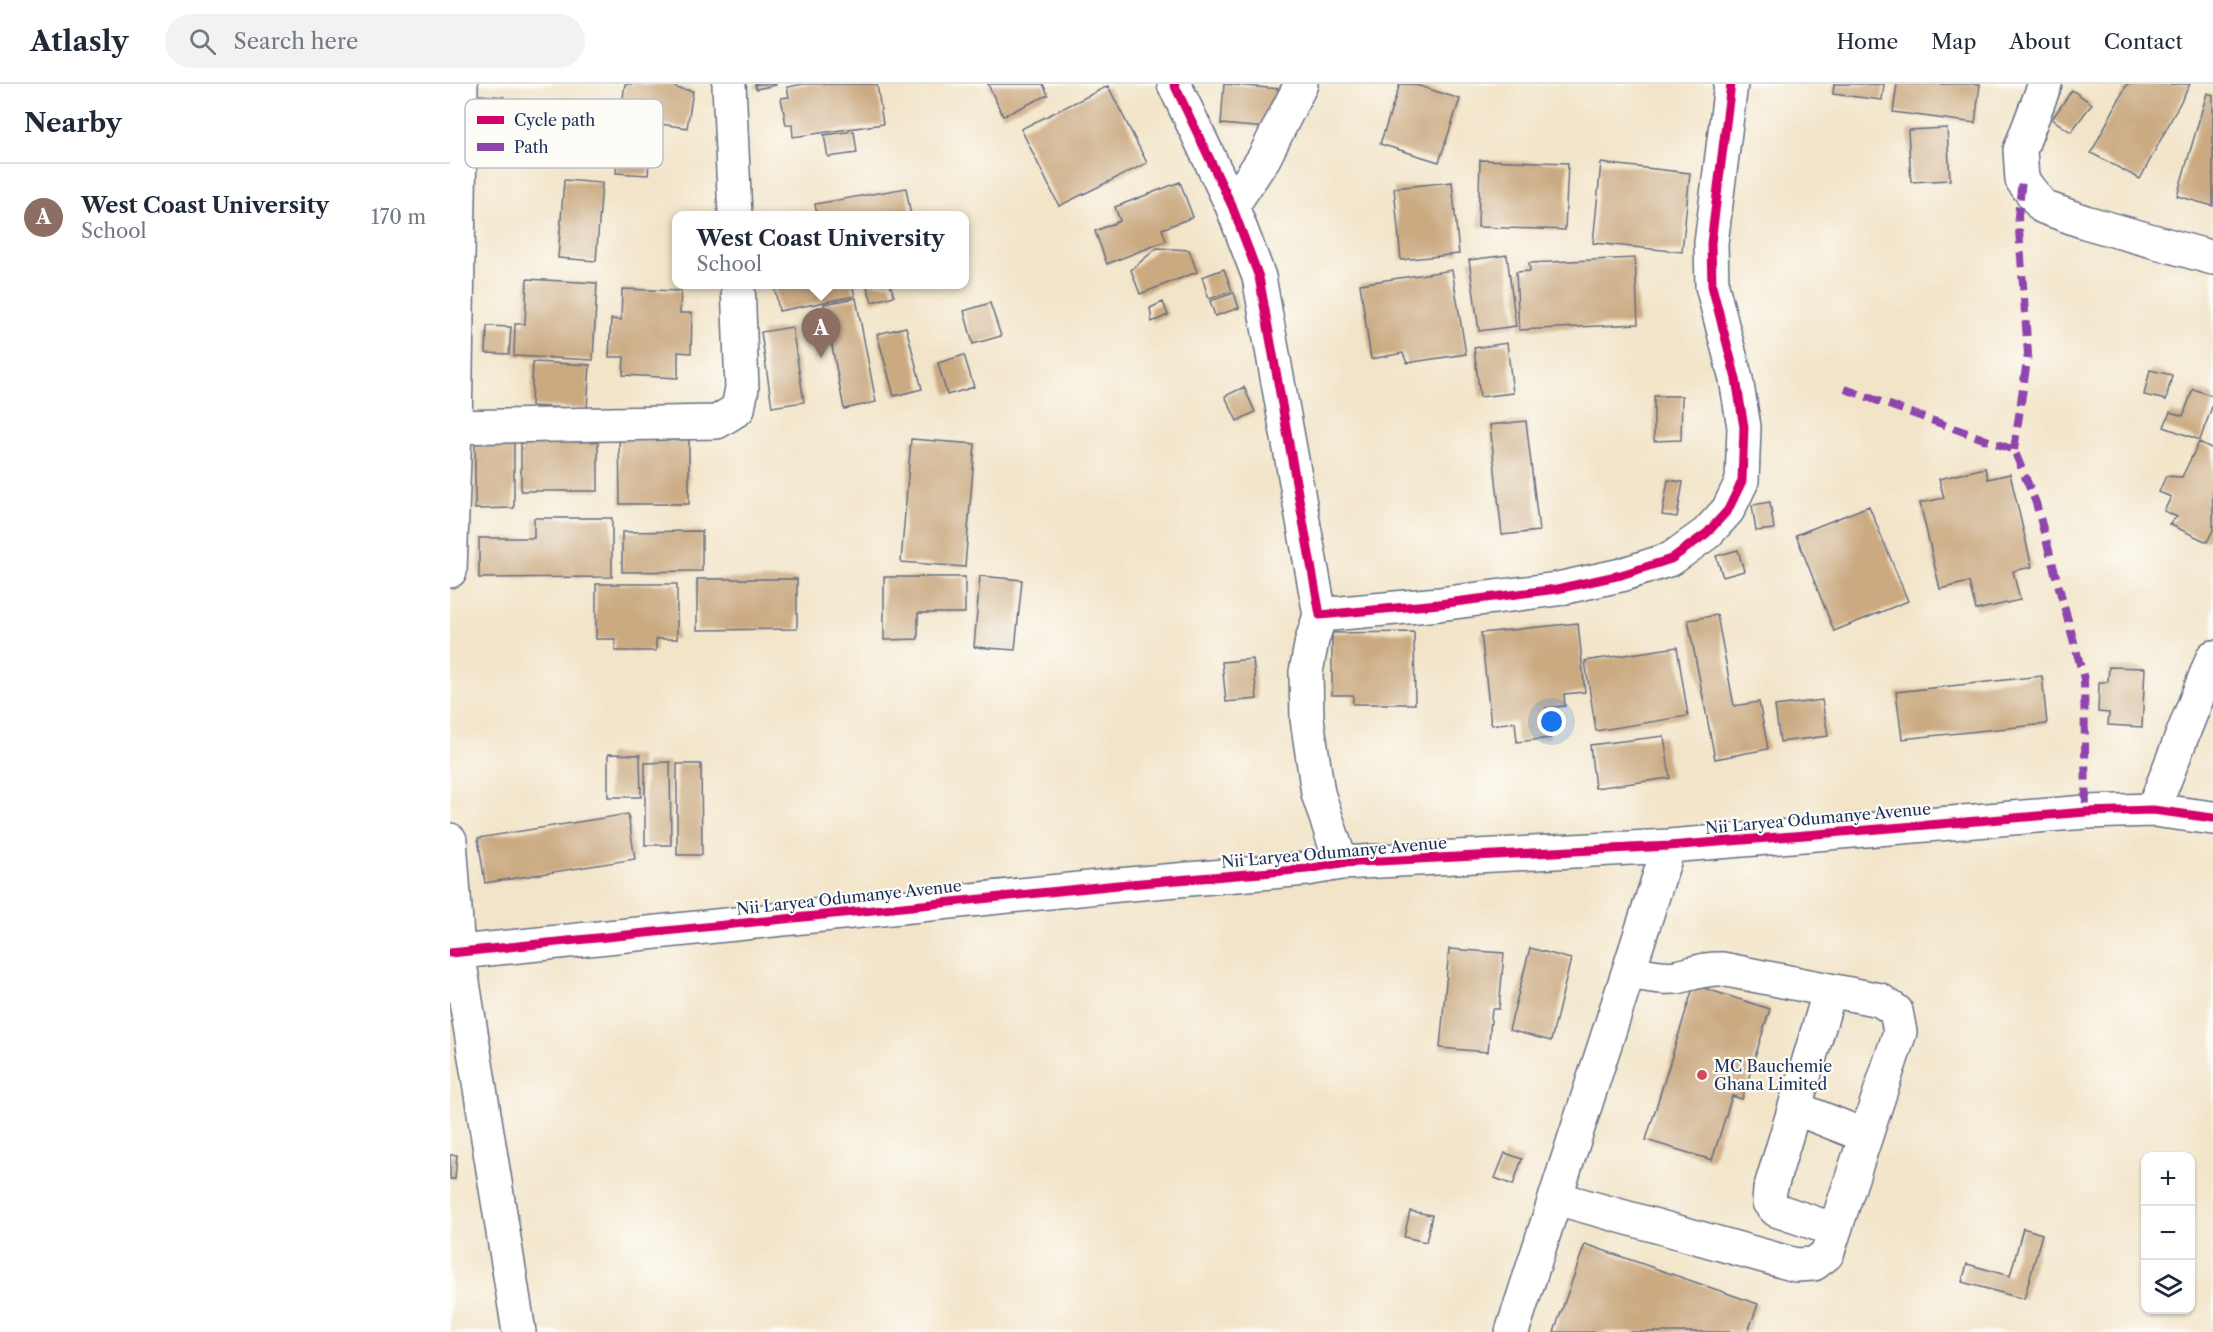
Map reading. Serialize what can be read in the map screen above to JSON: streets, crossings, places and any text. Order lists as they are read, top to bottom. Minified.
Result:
{"streets":{"street":["Nii Laryea Odumanye Avenue"]},"places":["MC Bauchemie Ghana Limited"],"legend":["Cycle path","Path"],"page":{"header":"Atlasly","search":"Search here","nav":["Home","Map","About","Contact"],"heading":"Nearby","list":[{"mark":"A","name":"West Coast University","note":"School","value":"170 m"}],"popup":["West Coast University","School"],"pins":"A","map_buttons":["+","−"]}}
